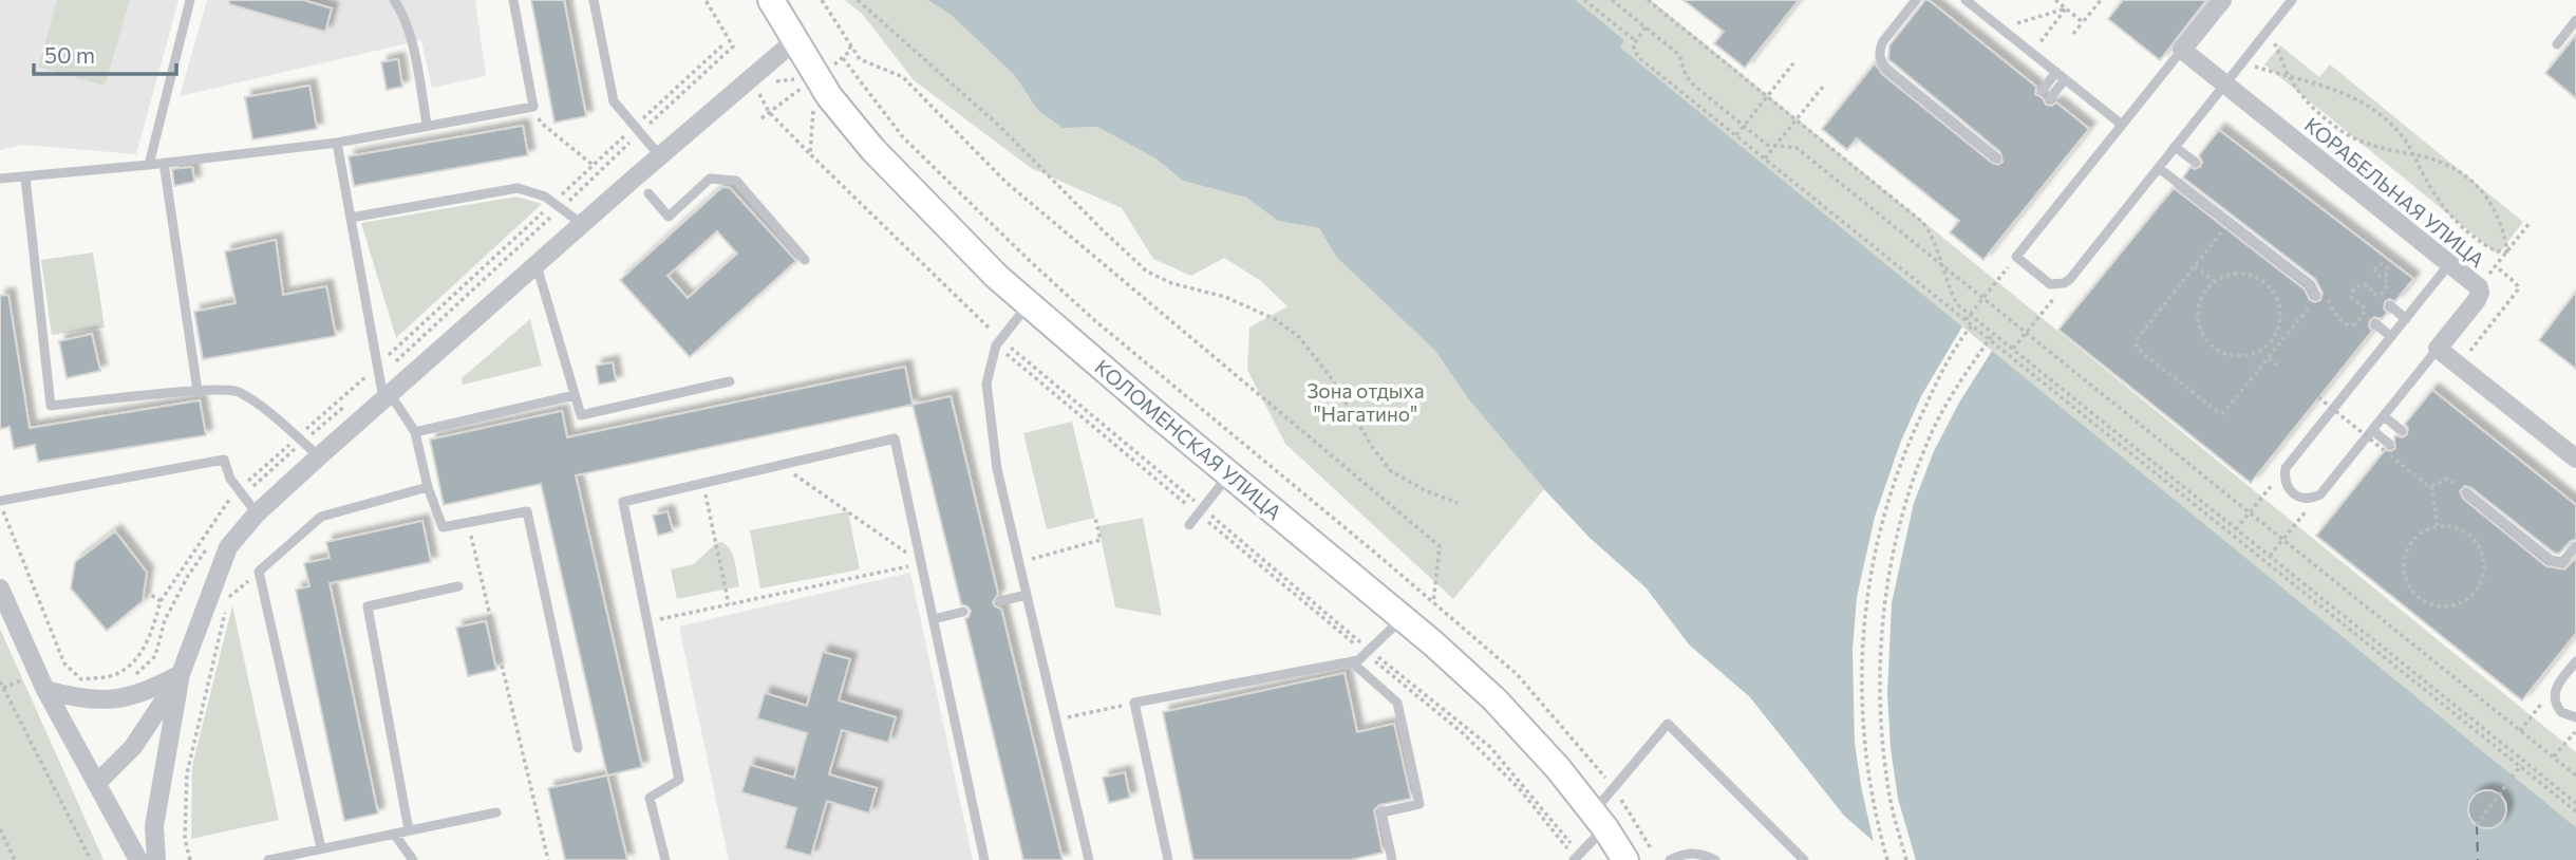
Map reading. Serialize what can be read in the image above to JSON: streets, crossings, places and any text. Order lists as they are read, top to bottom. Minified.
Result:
{"streets":{"street":["КОРАБЕЛЬНАЯ УЛИЦА","КОЛОМЕНСКАЯ УЛИЦА"]},"parks":["Зона отдыха \"Нагатино\""],"scale_bar":"50 m"}
